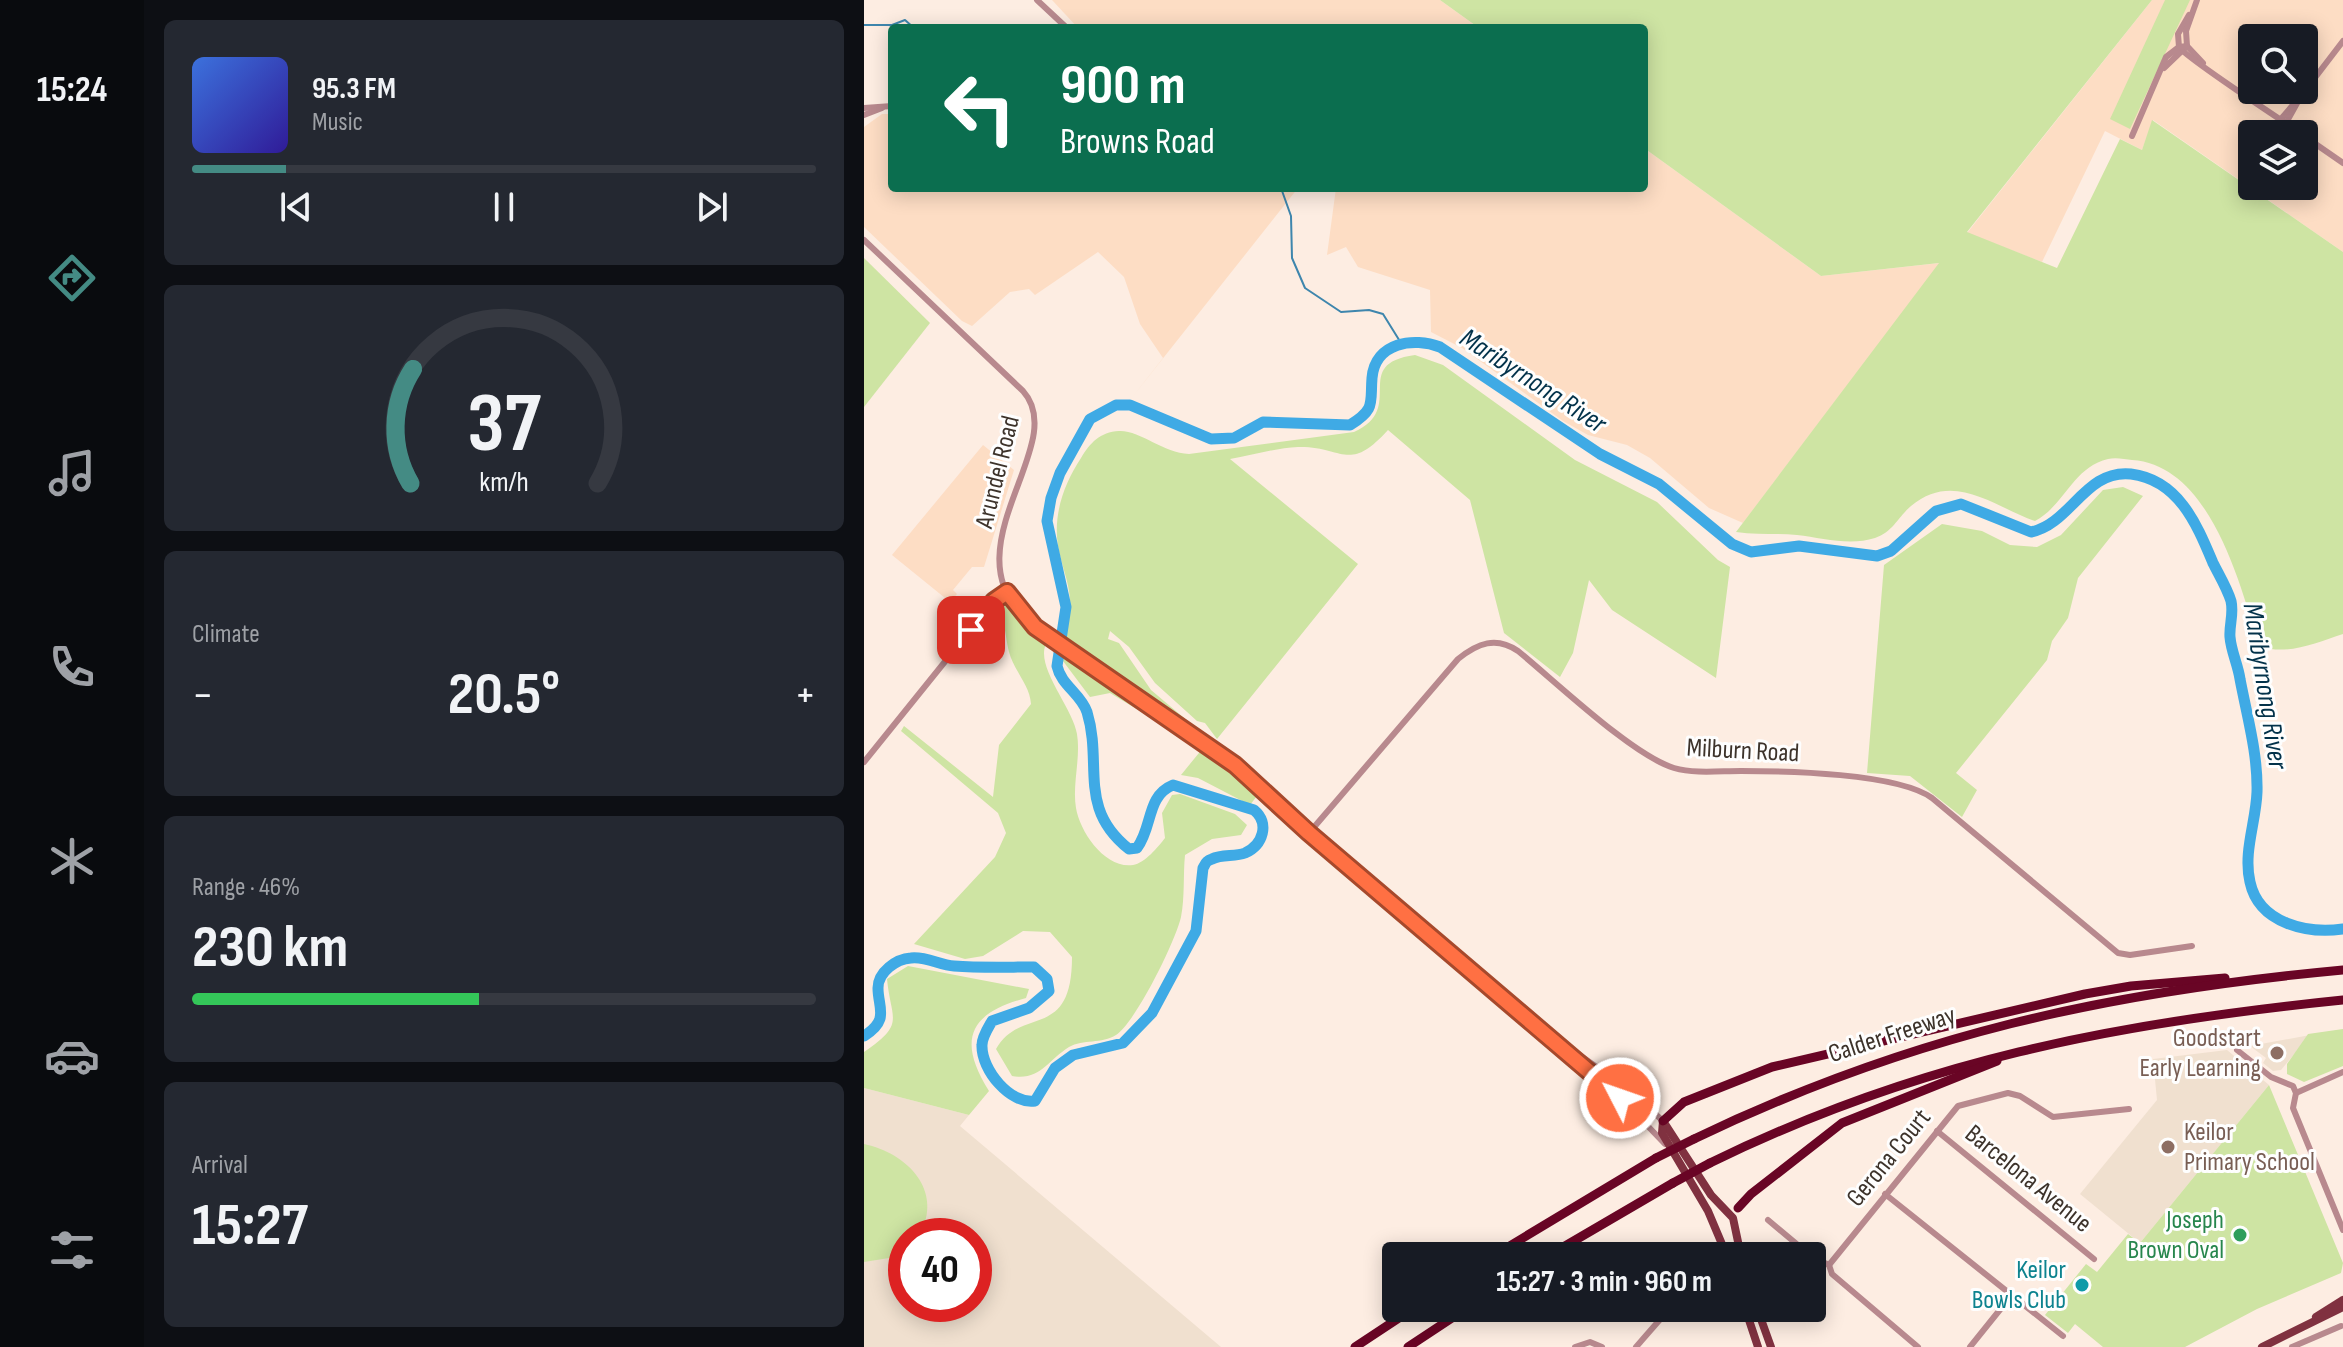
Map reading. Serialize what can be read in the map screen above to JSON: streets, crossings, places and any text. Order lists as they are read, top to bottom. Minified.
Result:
{"streets":{"highway":["Calder Freeway"],"street":["Arundel Road","Milburn Road","Gerona Court","Barcelona Avenue"]},"crossings":[["Arundel Road","Milburn Road"],["Gerona Court","Barcelona Avenue"]],"water":["Maribyrnong River"],"places":["Goodstart Early Learning","Keilor Primary School","Joseph Brown Oval","Keilor Bowls Club"],"page":{"tabs":"15:24","turn":["900 m","Browns Road"],"song":["95.3 FM","Music"],"tile":["Climate",["Range · 46%","230 km"],["Arrival","15:27"]],"heat":["−","20.5°","+"],"limit":"40","trip":"15:27 · 3 min · 960 m","gauge":["37","km/h"]}}
